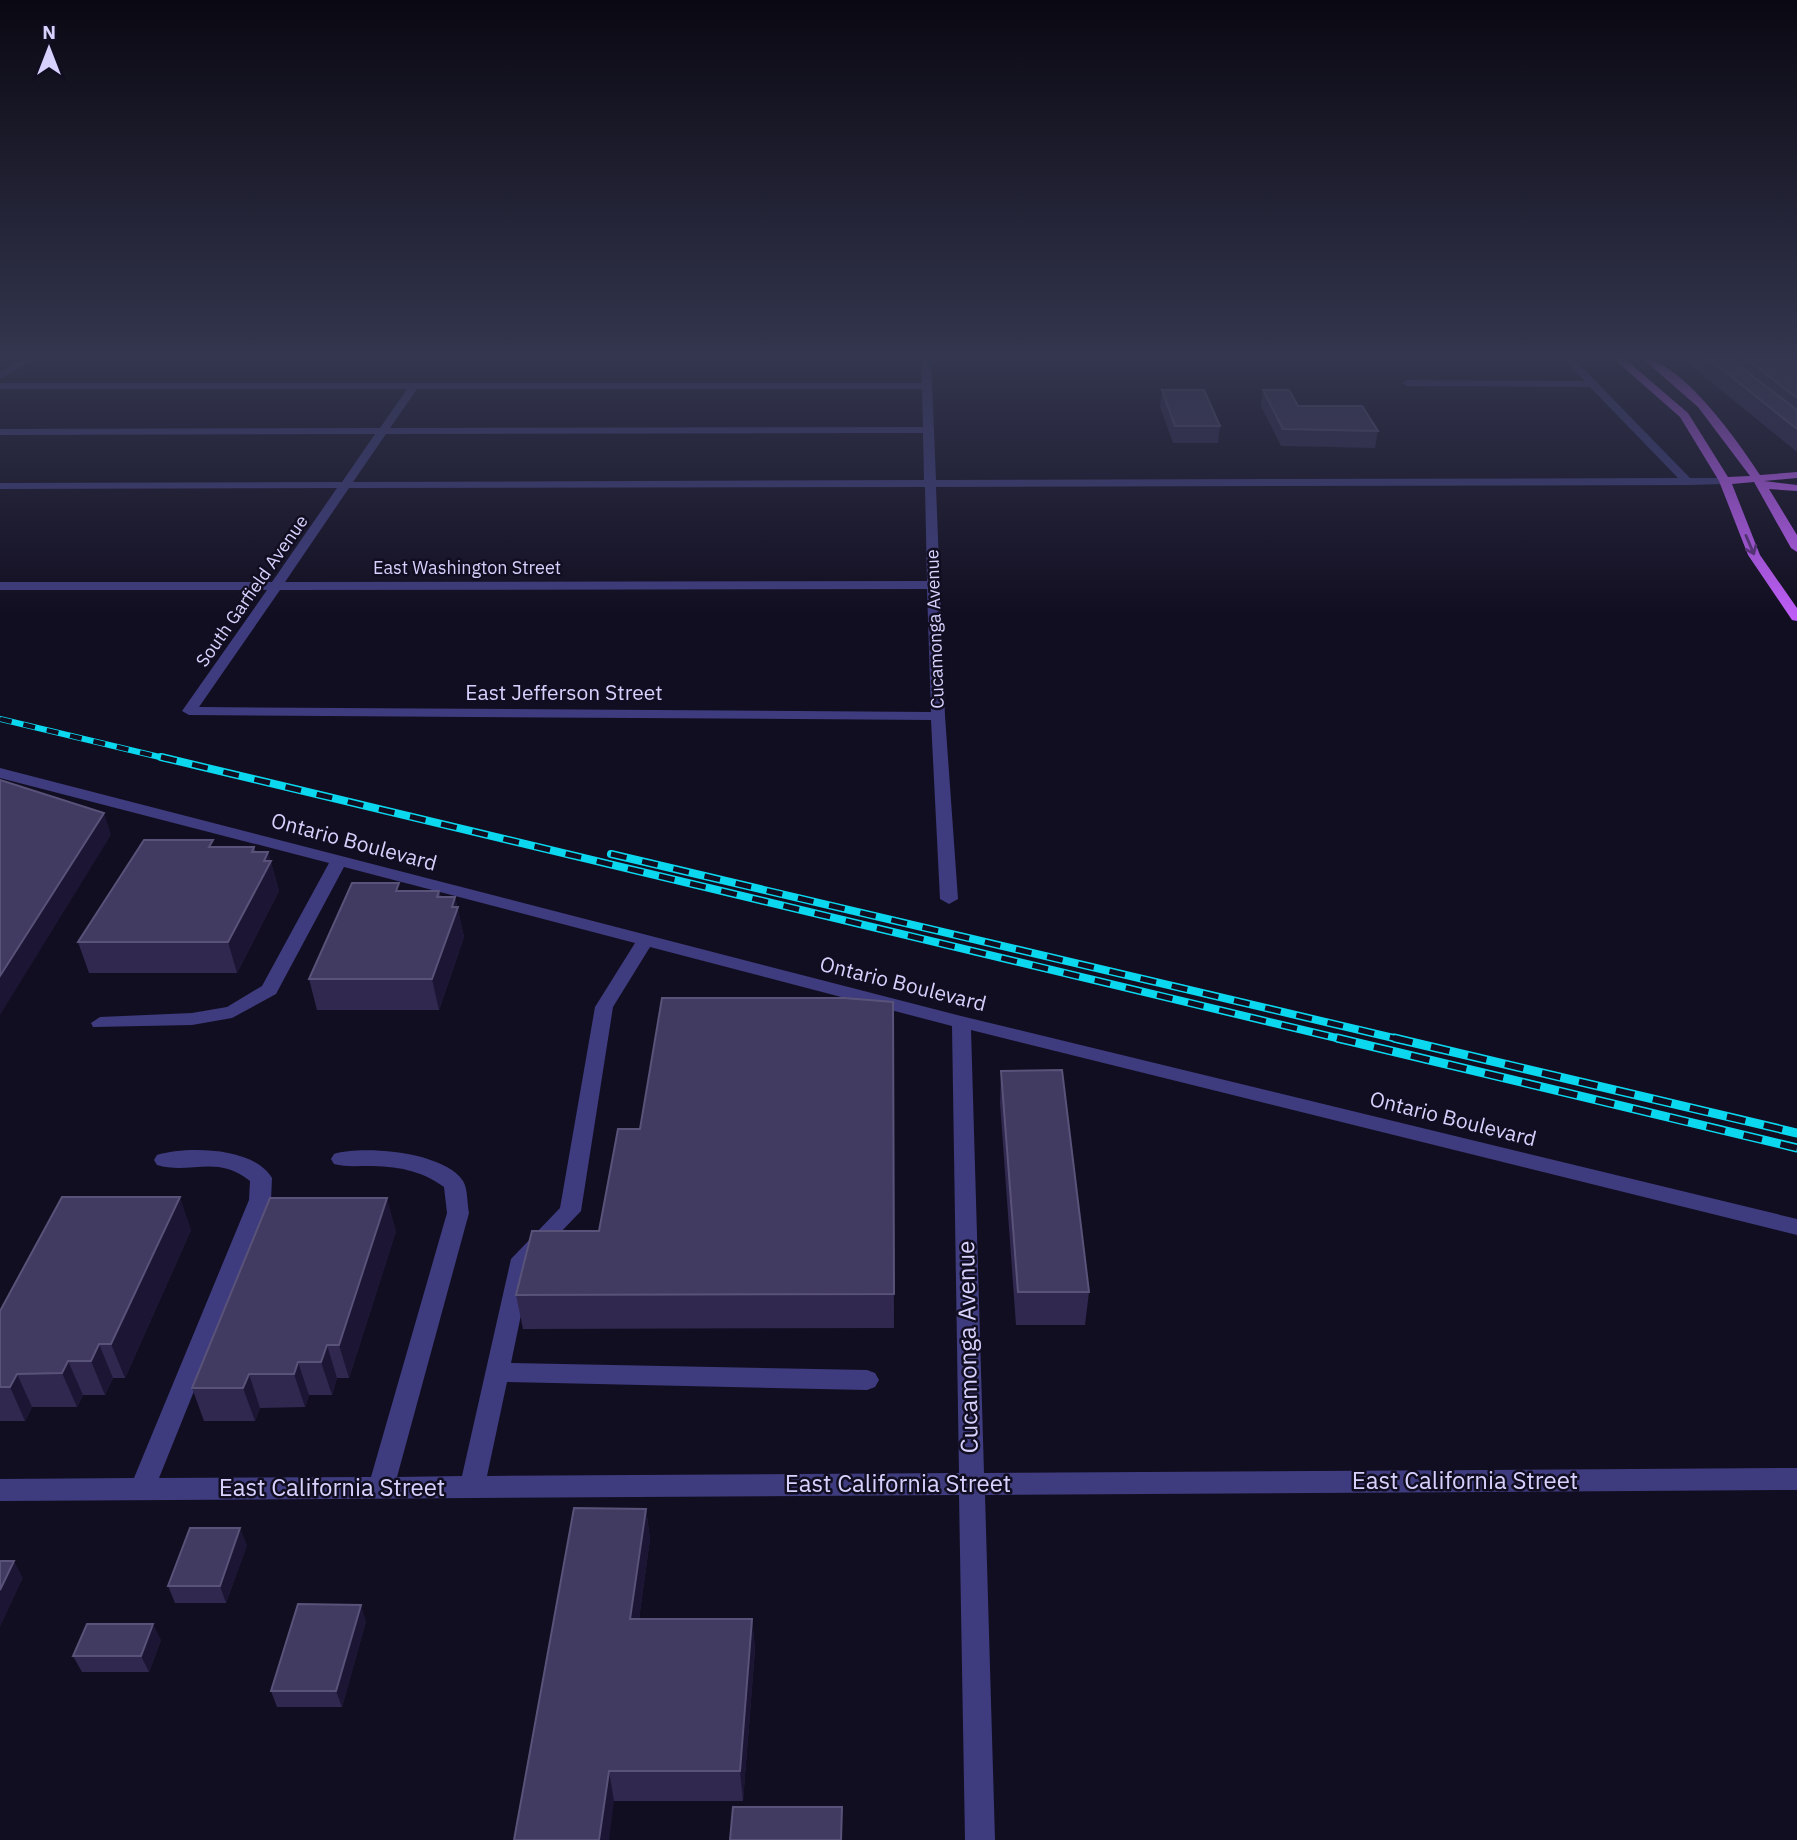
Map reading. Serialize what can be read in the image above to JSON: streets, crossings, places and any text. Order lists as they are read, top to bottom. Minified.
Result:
{"streets":{"street":["East Washington Street","South Garfield Avenue","Cucamonga Avenue","East Jefferson Street","Ontario Boulevard","East California Street"]},"crossings":[["East Washington Street","South Garfield Avenue"],["East Washington Street","Cucamonga Avenue"],["South Garfield Avenue","East Jefferson Street"],["Cucamonga Avenue","East Jefferson Street"],["Cucamonga Avenue","Ontario Boulevard"],["Cucamonga Avenue","East California Street"]],"north":"top"}
